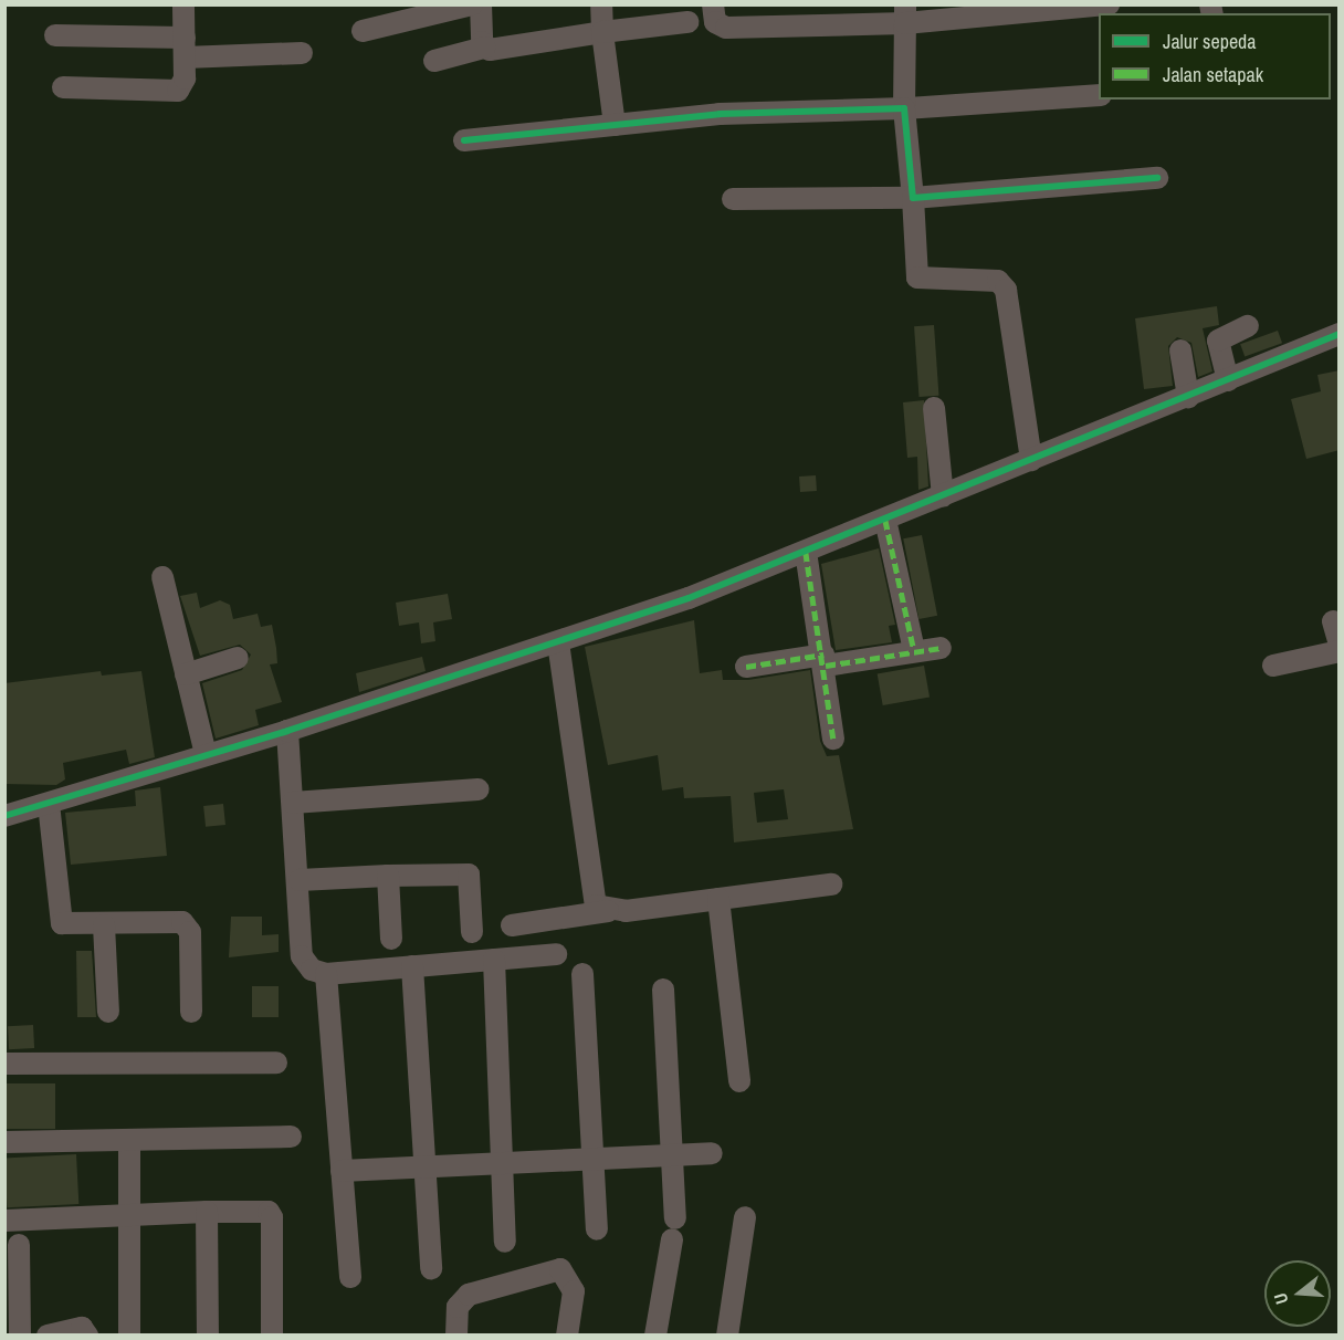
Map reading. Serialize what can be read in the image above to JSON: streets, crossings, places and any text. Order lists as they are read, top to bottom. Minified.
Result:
{"legend":["Jalur sepeda","Jalan setapak"],"north":"left"}
